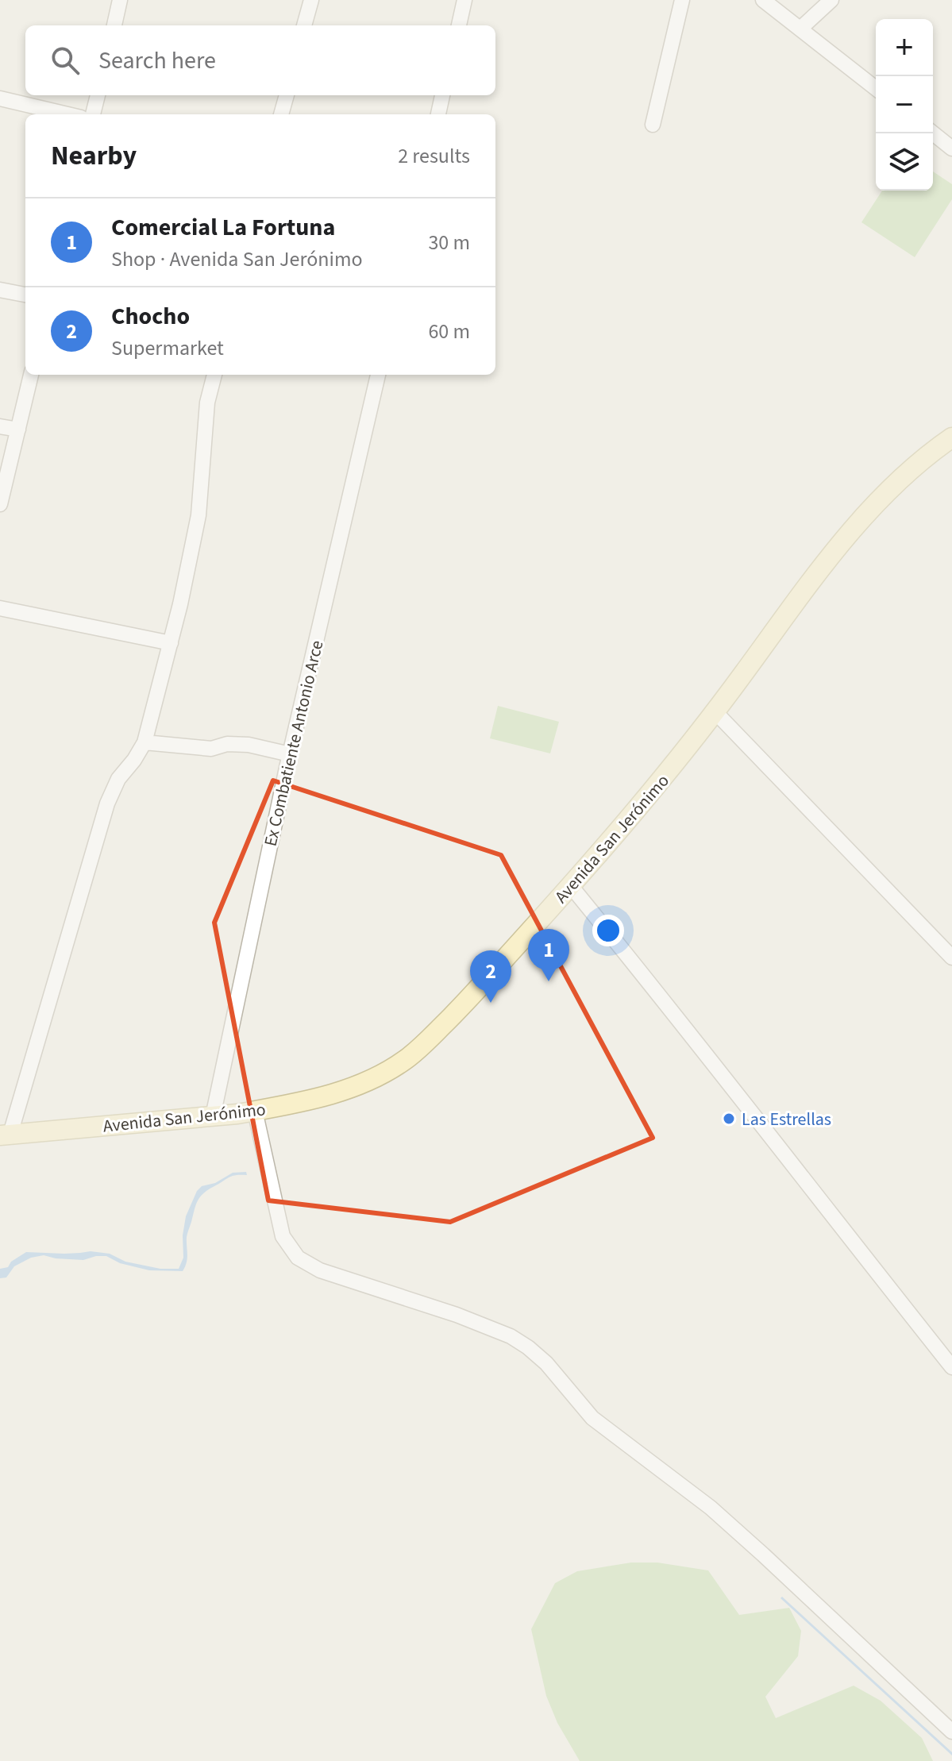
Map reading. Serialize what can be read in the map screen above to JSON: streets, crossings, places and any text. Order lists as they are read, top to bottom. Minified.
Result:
{"streets":{"street":["Ex Combatiente Antonio Arce","Avenida San Jerónimo"]},"crossings":[["Ex Combatiente Antonio Arce","Avenida San Jerónimo"]],"places":["Las Estrellas"],"page":{"map_buttons":["+","−"],"search":"Search here","heading":["Nearby","2 results"],"list":[{"mark":"1","name":"Comercial La Fortuna","note":"Shop · Avenida San Jerónimo","value":"30 m"},{"mark":"2","name":"Chocho","note":"Supermarket","value":"60 m"}],"pins":["1","2"]}}
